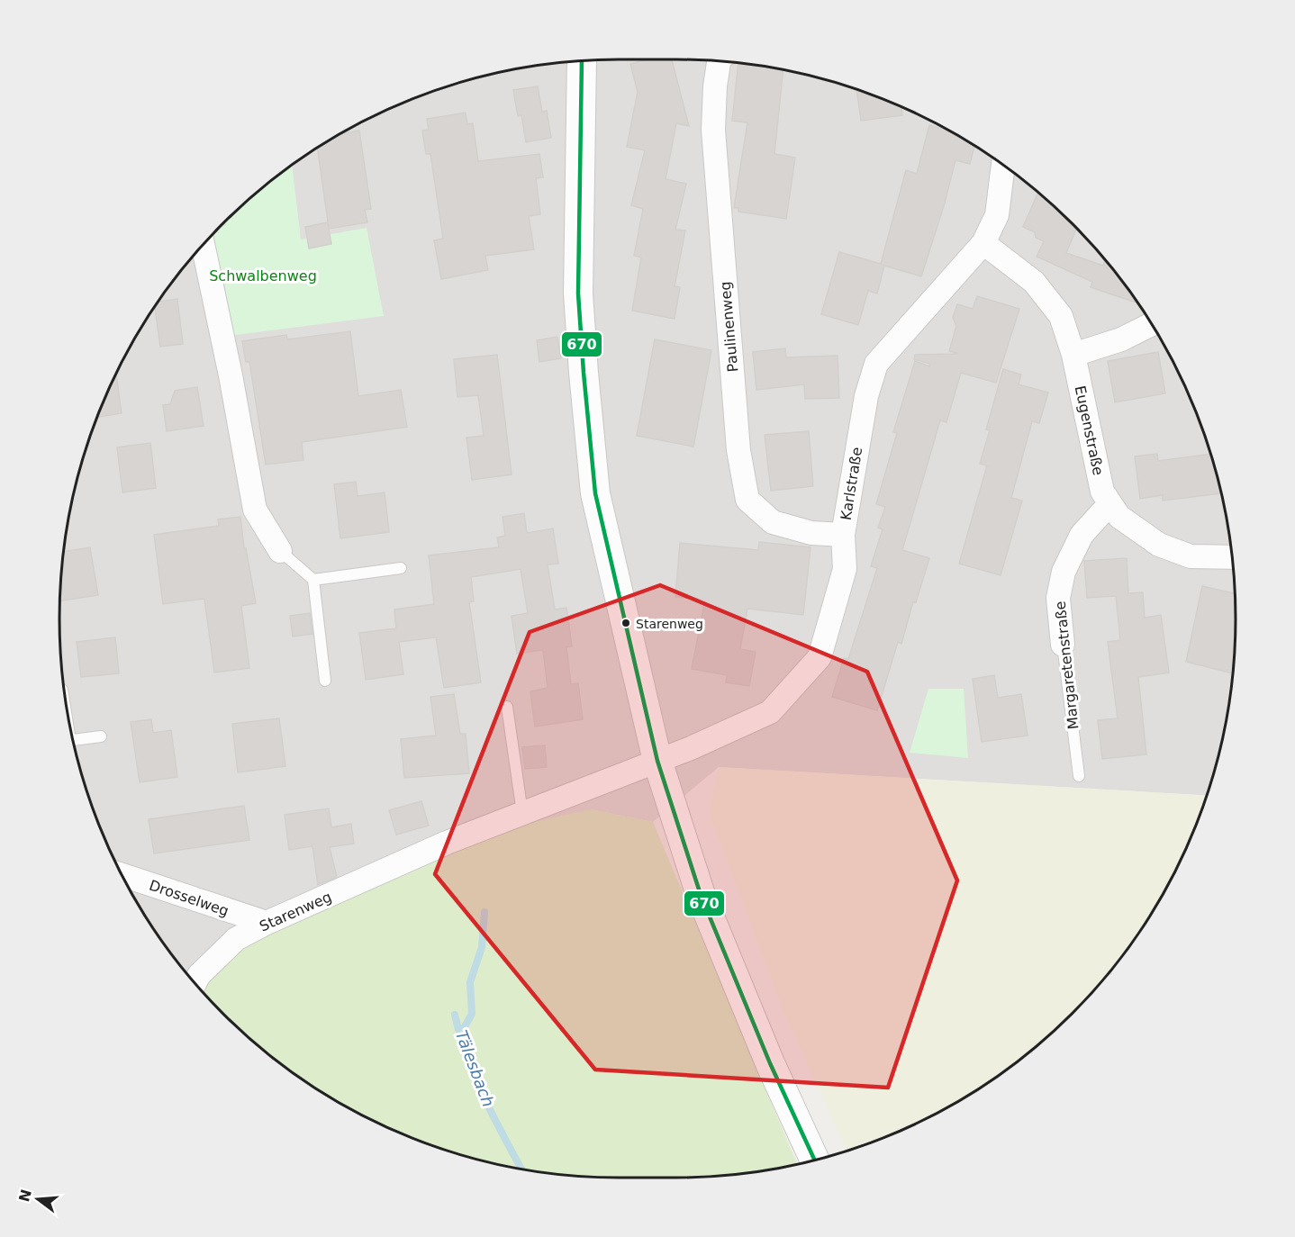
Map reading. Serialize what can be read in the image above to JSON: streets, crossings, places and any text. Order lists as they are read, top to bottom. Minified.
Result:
{"streets":{"street":["Paulinenweg","Eugenstraße","Karlstraße","Margaretenstraße","Drosselweg","Starenweg"]},"crossings":[["Paulinenweg","Karlstraße"],["Eugenstraße","Karlstraße"],["Eugenstraße","Margaretenstraße"],["Karlstraße","Starenweg"],["Drosselweg","Starenweg"]],"water":["Tälesbach"],"parks":["Schwalbenweg"],"places":["Starenweg"],"lines":["transit line 670"],"north":"left"}
